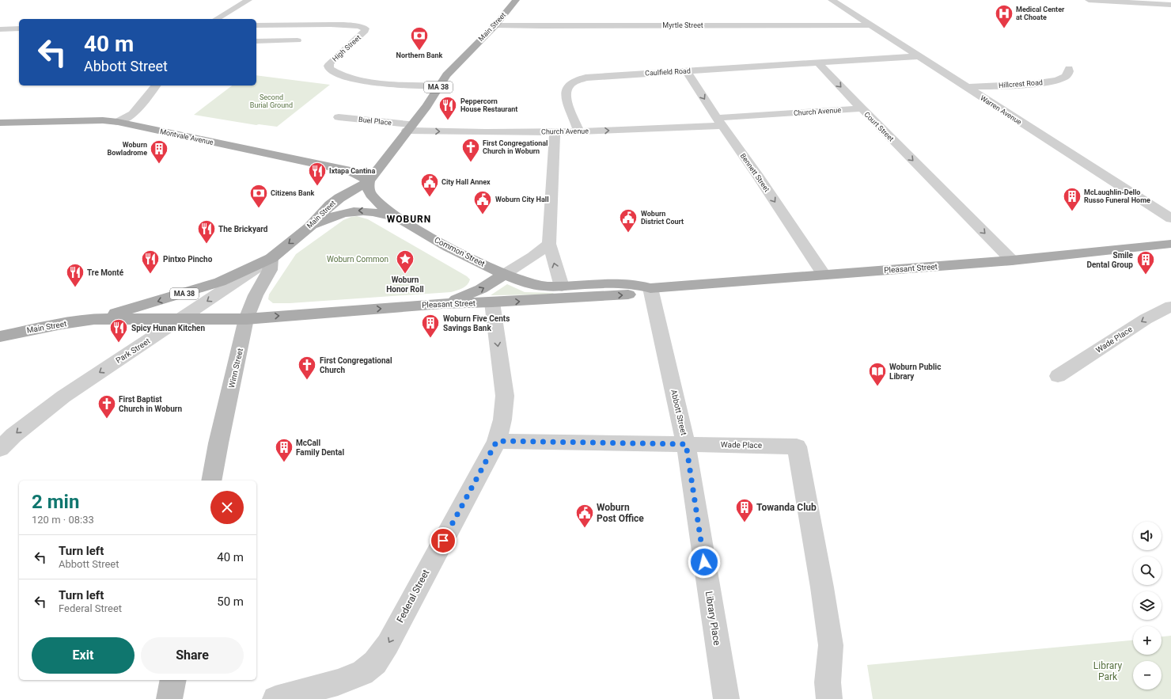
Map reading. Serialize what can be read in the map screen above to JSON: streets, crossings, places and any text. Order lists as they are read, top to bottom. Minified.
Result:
{"streets":{"main road":["Main Street","MA 38","Montvale Avenue","Common Street","Pleasant Street","Winn Street"],"street":["Myrtle Street","High Street","Caulfield Road","Hillcrest Road","Warren Avenue","Church Avenue","Buel Place","Court Street","Bennett Street","Wade Place","Park Street","Abbott Street","Federal Street","Library Place"]},"crossings":[["Myrtle Street","Main Street"],["Myrtle Street","Warren Avenue"],["Main Street","High Street"],["Main Street","Church Avenue"],["Main Street","Buel Place"],["Main Street","Montvale Avenue"],["Main Street","Common Street"],["Main Street","Pleasant Street"],["Main Street","Park Street"],["Main Street","Winn Street"],["Caulfield Road","Church Avenue"],["Caulfield Road","Court Street"],["Caulfield Road","Bennett Street"],["Hillcrest Road","Warren Avenue"],["MA 38","Common Street"],["MA 38","Pleasant Street"],["Church Avenue","Buel Place"],["Church Avenue","Court Street"],["Church Avenue","Bennett Street"],["Court Street","Pleasant Street"],["Montvale Avenue","Common Street"],["Bennett Street","Pleasant Street"],["Common Street","Pleasant Street"],["Pleasant Street","Winn Street"],["Pleasant Street","Abbott Street"],["Pleasant Street","Federal Street"],["Wade Place","Abbott Street"],["Wade Place","Library Place"],["Park Street","Winn Street"],["Abbott Street","Federal Street"],["Abbott Street","Library Place"]],"one_way":["Church Avenue","Court Street","Bennett Street","Park Street","Federal Street"],"districts":["WOBURN"],"parks":["Second Burial Ground","Woburn Common","Library Park"],"places":{"hospital":["Medical Center at Choate"],"bank":["Northern Bank","Citizens Bank"],"restaurant":["Peppercorn House Restaurant","Ixtapa Cantina","The Brickyard","Pintxo Pincho","Tre Monté","Spicy Hunan Kitchen"],"church":["First Congregational Church in Woburn","First Congregational Church","First Baptist Church in Woburn"],"building":["Woburn Bowladrome","McLaughlin-Dello Russo Funeral Home","Smile Dental Group","Woburn Five Cents Savings Bank","McCall Family Dental","Towanda Club"],"public building":["City Hall Annex","Woburn City Hall","Woburn District Court","Woburn Post Office"],"place":["Woburn Honor Roll"],"library":["Woburn Public Library"]},"page":{"turn":["40 m","Abbott Street"],"heading":["2 min","120 m · 08:33"],"map_buttons":["+","−"],"list":[{"name":"Turn left","note":"Abbott Street","value":"40 m"},{"name":"Turn left","note":"Federal Street","value":"50 m"}],"buttons":["Exit","Share"]}}
